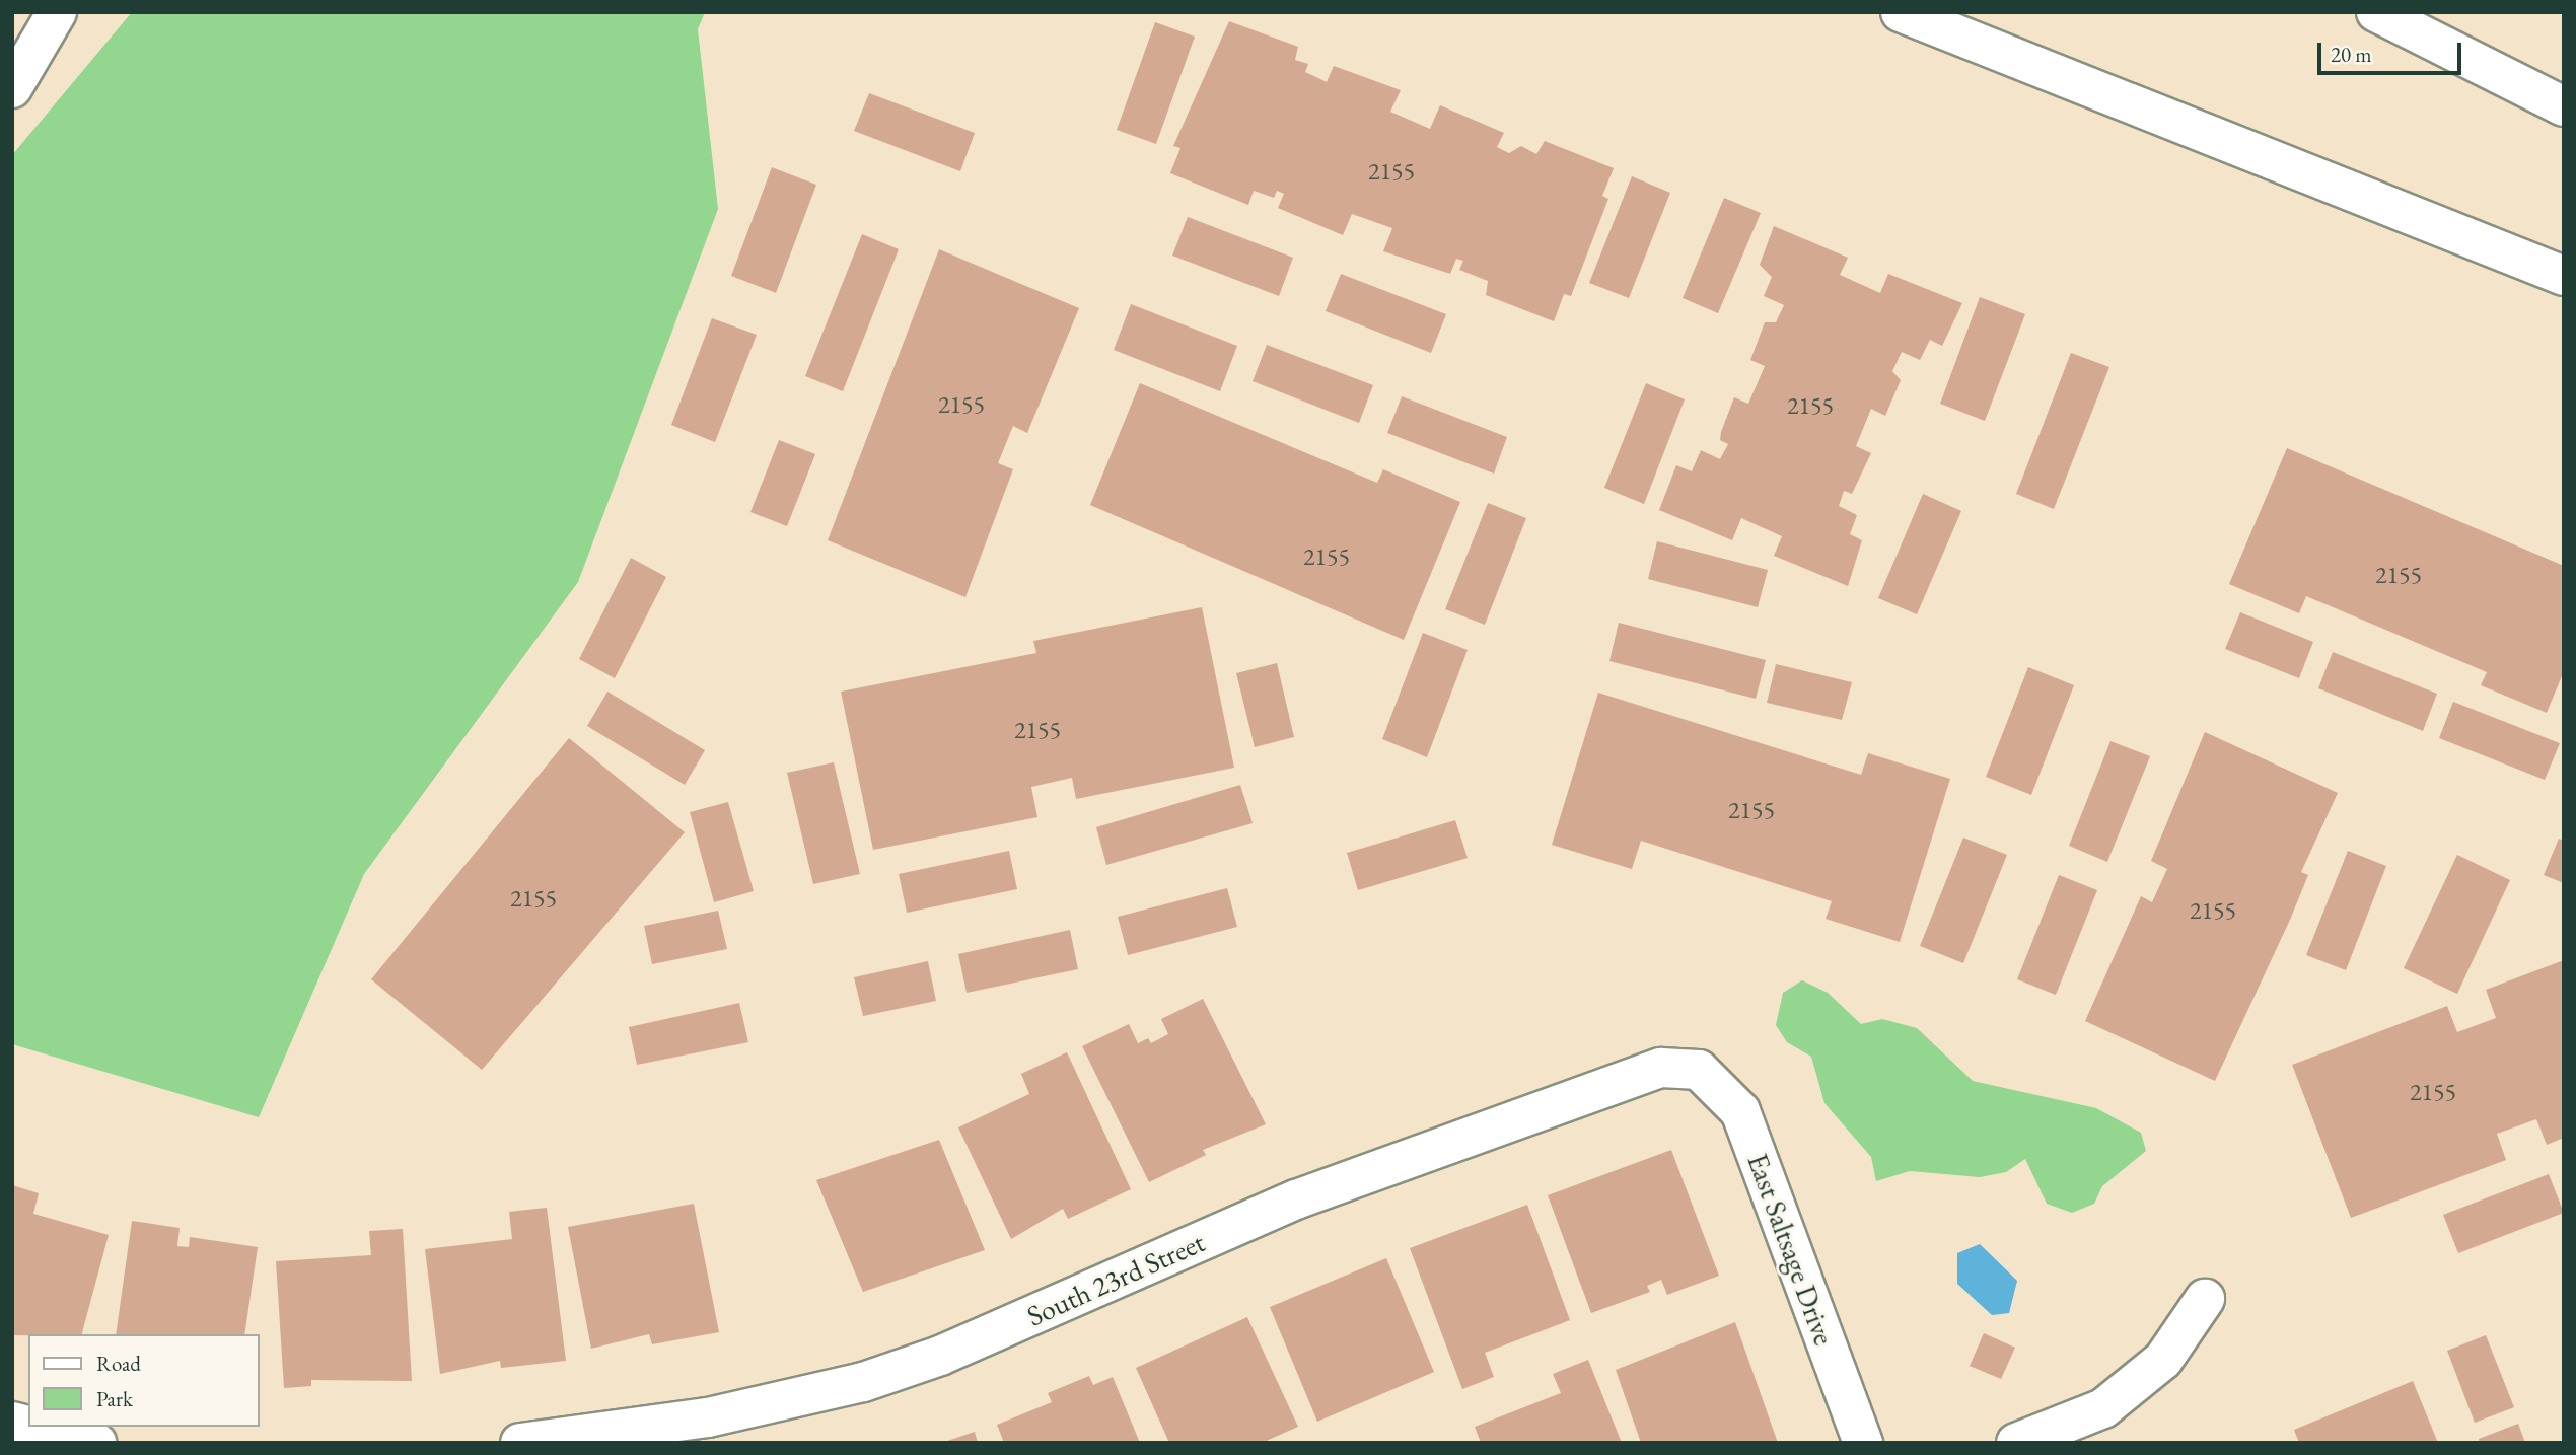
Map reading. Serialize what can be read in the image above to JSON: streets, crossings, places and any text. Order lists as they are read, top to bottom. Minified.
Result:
{"streets":{"main road":["East Saltsage Drive","South 23rd Street"]},"crossings":[["East Saltsage Drive","South 23rd Street"]],"house_numbers":["2155","2155","2155","2155","2155","2155","2155","2155","2155","2155"],"legend":["Road","Park"],"scale_bar":"20 m"}
